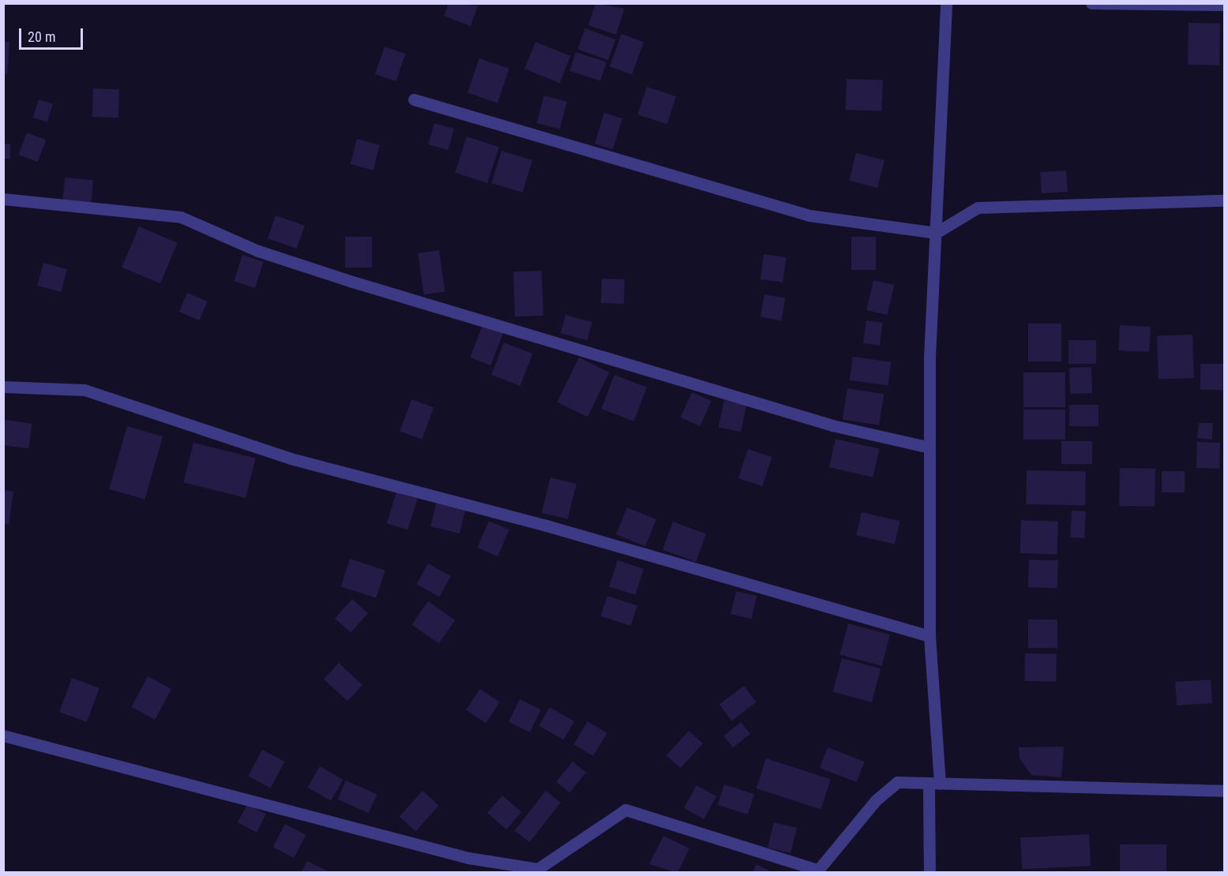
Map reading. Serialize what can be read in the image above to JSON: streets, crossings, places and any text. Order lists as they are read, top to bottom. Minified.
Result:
{"scale_bar":"20 m"}
